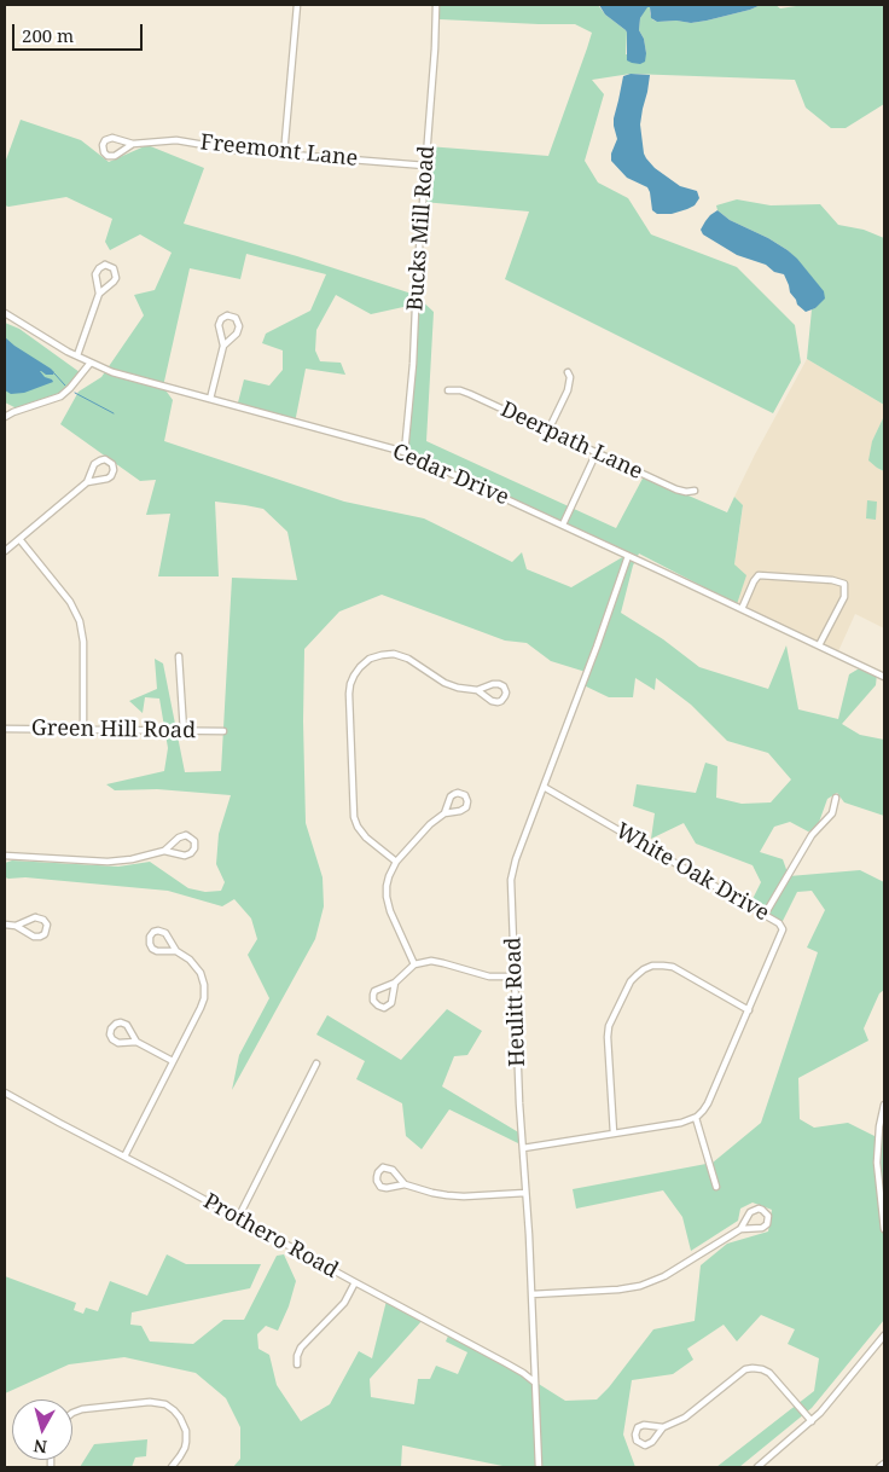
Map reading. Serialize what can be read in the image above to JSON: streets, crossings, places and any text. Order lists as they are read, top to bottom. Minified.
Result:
{"streets":{"street":["Freemont Lane","Bucks Mill Road","Deerpath Lane","Cedar Drive","Green Hill Road","White Oak Drive","Heulitt Road","Prothero Road"]},"crossings":[["Freemont Lane","Bucks Mill Road"],["Bucks Mill Road","Cedar Drive"],["Cedar Drive","Heulitt Road"],["White Oak Drive","Heulitt Road"],["Heulitt Road","Prothero Road"]],"scale_bar":"200 m","north":"bottom"}
